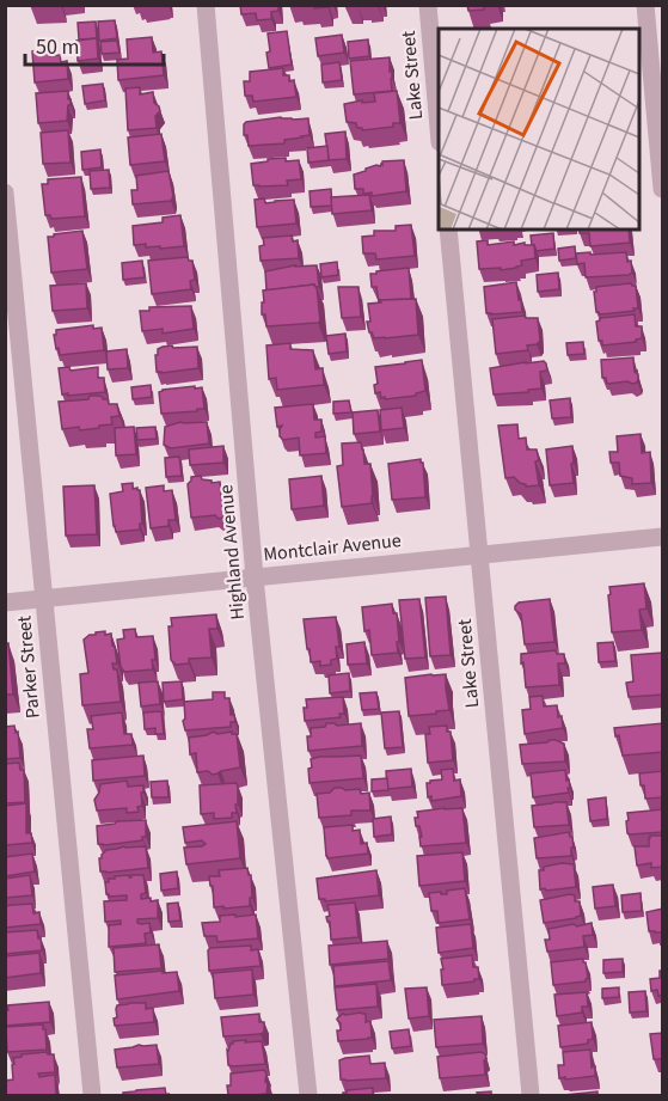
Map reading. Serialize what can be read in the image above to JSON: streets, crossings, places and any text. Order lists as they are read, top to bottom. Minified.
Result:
{"streets":{"street":["Lake Street","Montclair Avenue","Highland Avenue","Parker Street"]},"crossings":[["Lake Street","Montclair Avenue"],["Montclair Avenue","Highland Avenue"],["Montclair Avenue","Parker Street"]],"scale_bar":"50 m"}
